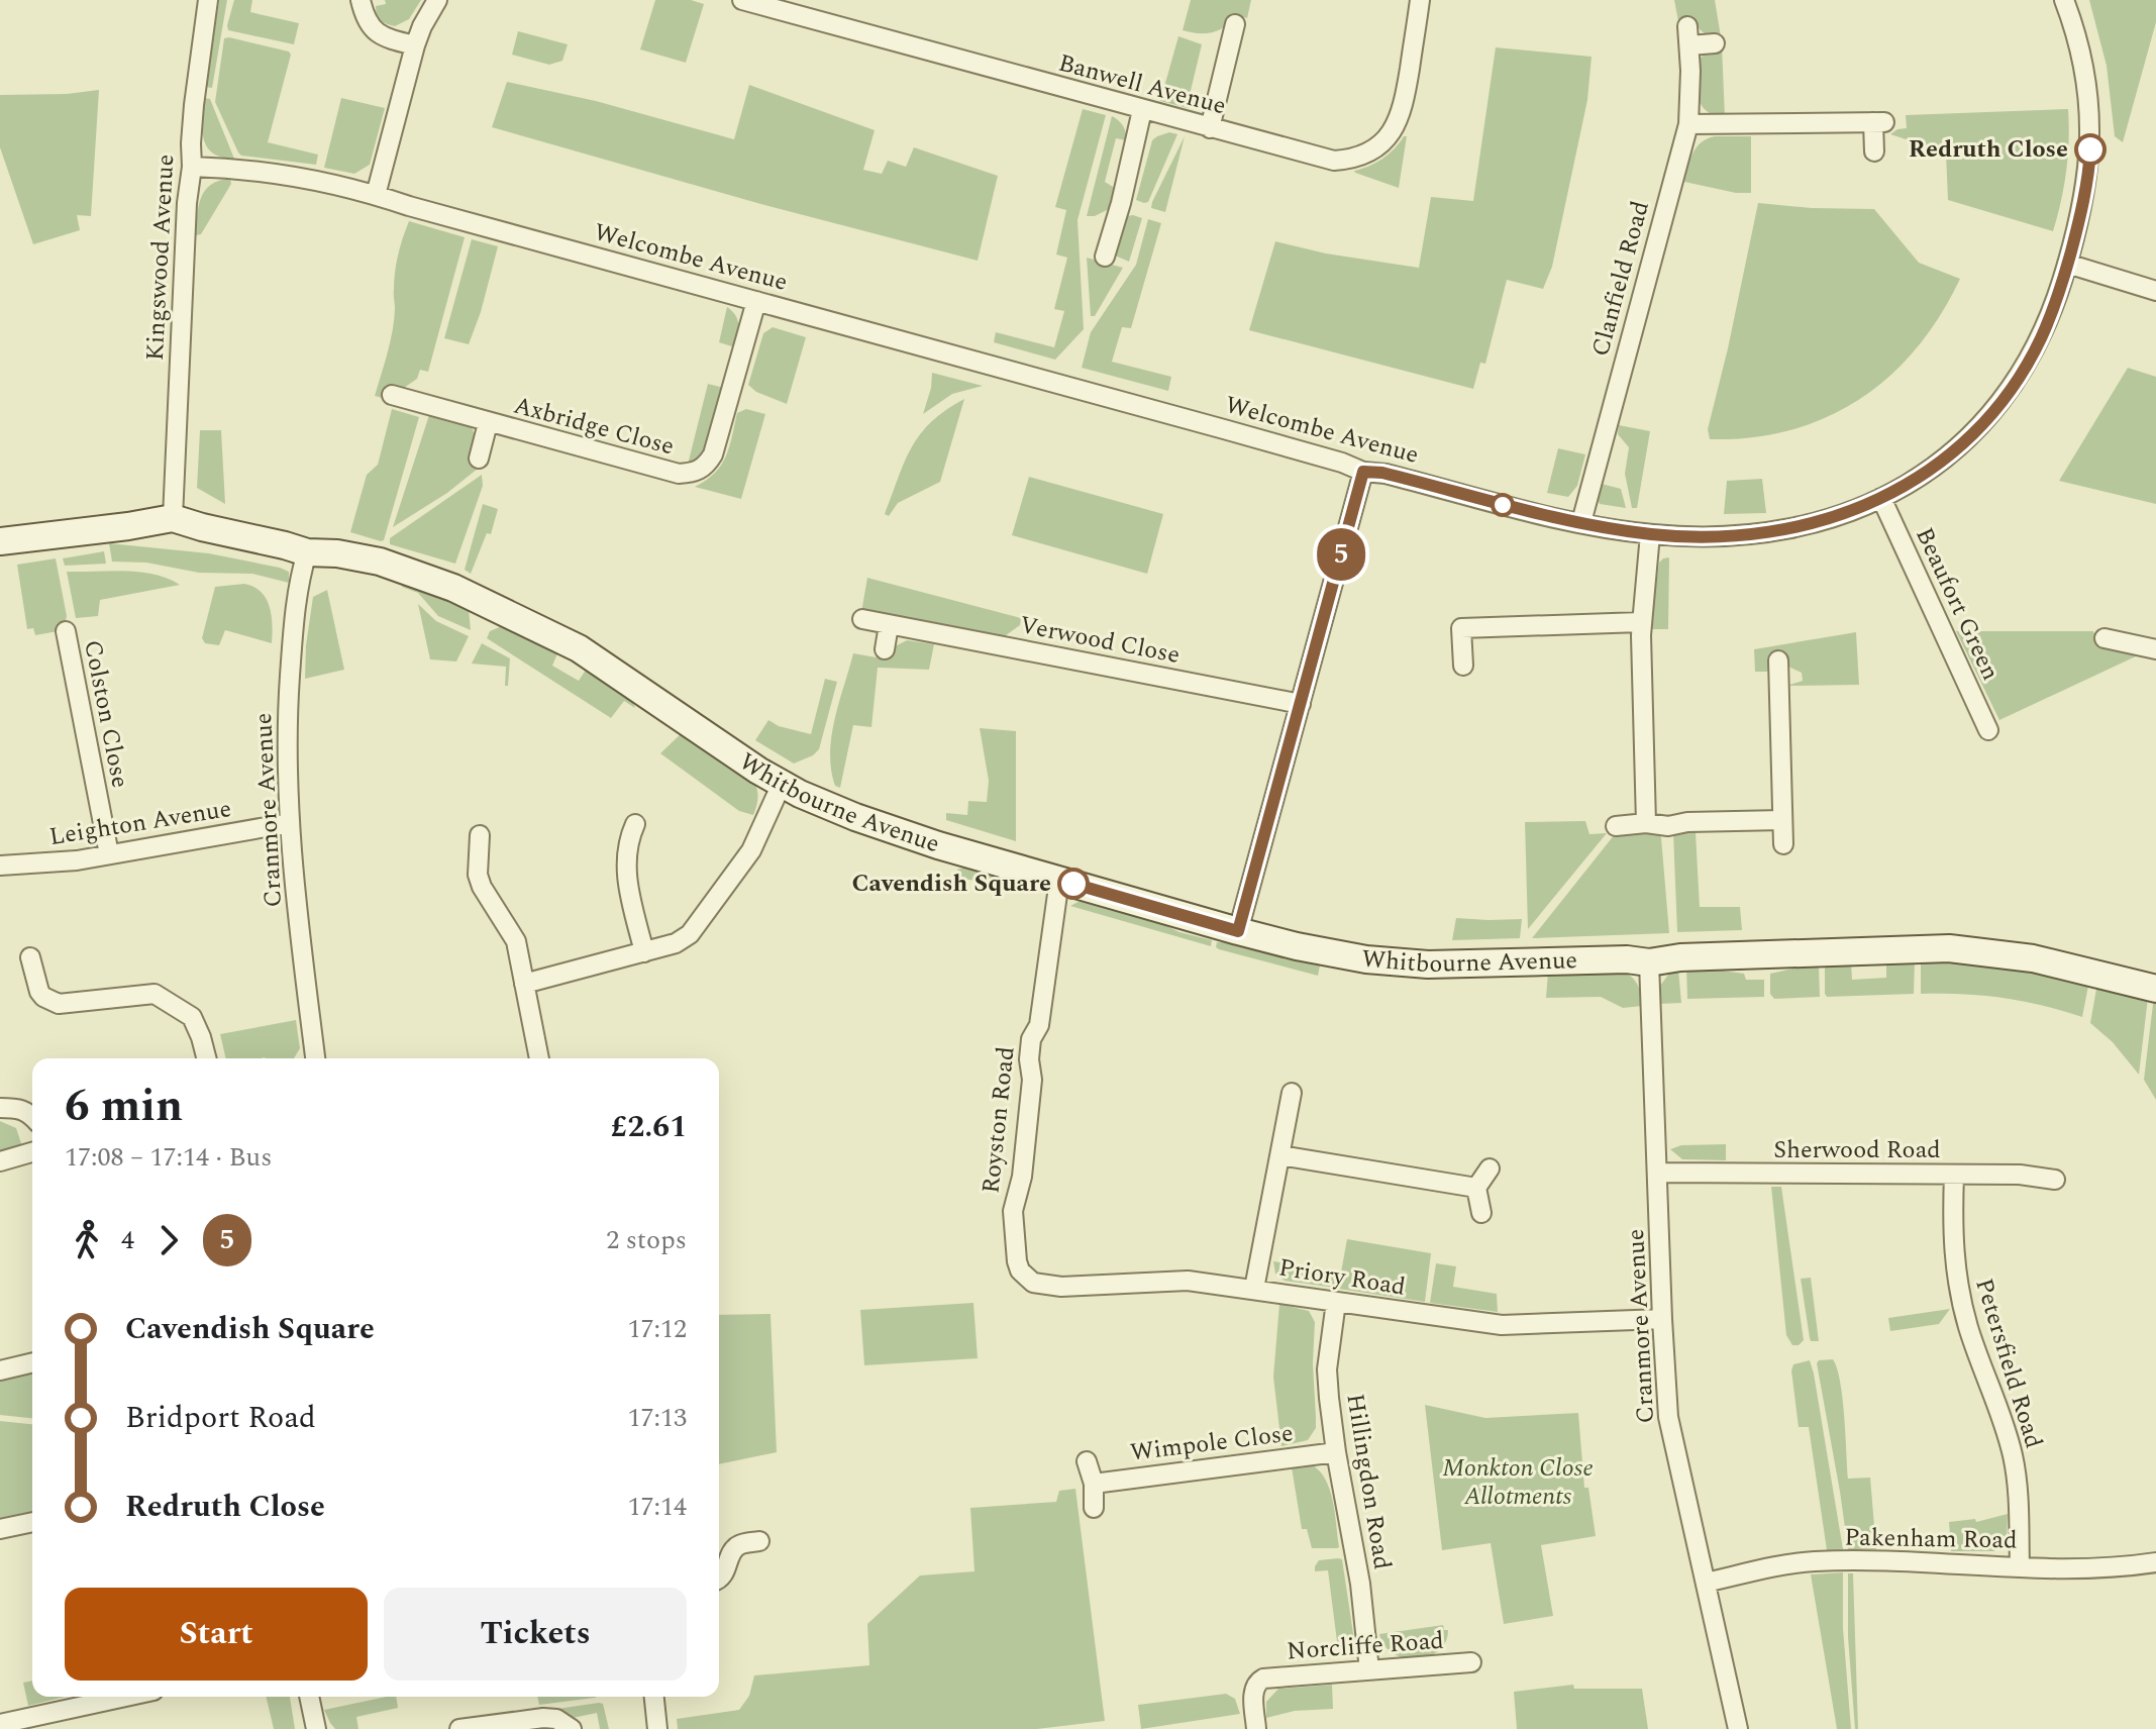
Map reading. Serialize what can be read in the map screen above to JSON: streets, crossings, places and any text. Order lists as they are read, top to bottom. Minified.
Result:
{"streets":{"street":["Banwell Avenue","Kingswood Avenue","Welcombe Avenue","Clanfield Road","Axbridge Close","Beaufort Green","Verwood Close","Colston Close","Whitbourne Avenue","Cranmore Avenue","Leighton Avenue","Royston Road","Sherwood Road","Priory Road","Petersfield Road","Wimpole Close","Hillingdon Road","Pakenham Road","Norcliffe Road"]},"crossings":[["Kingswood Avenue","Welcombe Avenue"],["Kingswood Avenue","Whitbourne Avenue"],["Welcombe Avenue","Clanfield Road"],["Welcombe Avenue","Axbridge Close"],["Welcombe Avenue","Beaufort Green"],["Colston Close","Leighton Avenue"],["Whitbourne Avenue","Cranmore Avenue"],["Whitbourne Avenue","Royston Road"],["Cranmore Avenue","Leighton Avenue"],["Cranmore Avenue","Sherwood Road"],["Cranmore Avenue","Priory Road"],["Cranmore Avenue","Pakenham Road"],["Royston Road","Priory Road"],["Sherwood Road","Petersfield Road"],["Priory Road","Hillingdon Road"],["Petersfield Road","Pakenham Road"],["Wimpole Close","Hillingdon Road"],["Hillingdon Road","Norcliffe Road"]],"parks":["Monkton Close Allotments"],"places":["Redruth Close","Cavendish Square"],"lines":["bus line 5"],"page":{"on_map":"5","heading":["6 min","17:08 – 17:14 · Bus","£2.61"],"legs":["4","5","2 stops"],"list":[{"name":"Cavendish Square","value":"17:12"},{"name":"Bridport Road","value":"17:13"},{"name":"Redruth Close","value":"17:14"}],"buttons":["Start","Tickets"]}}
